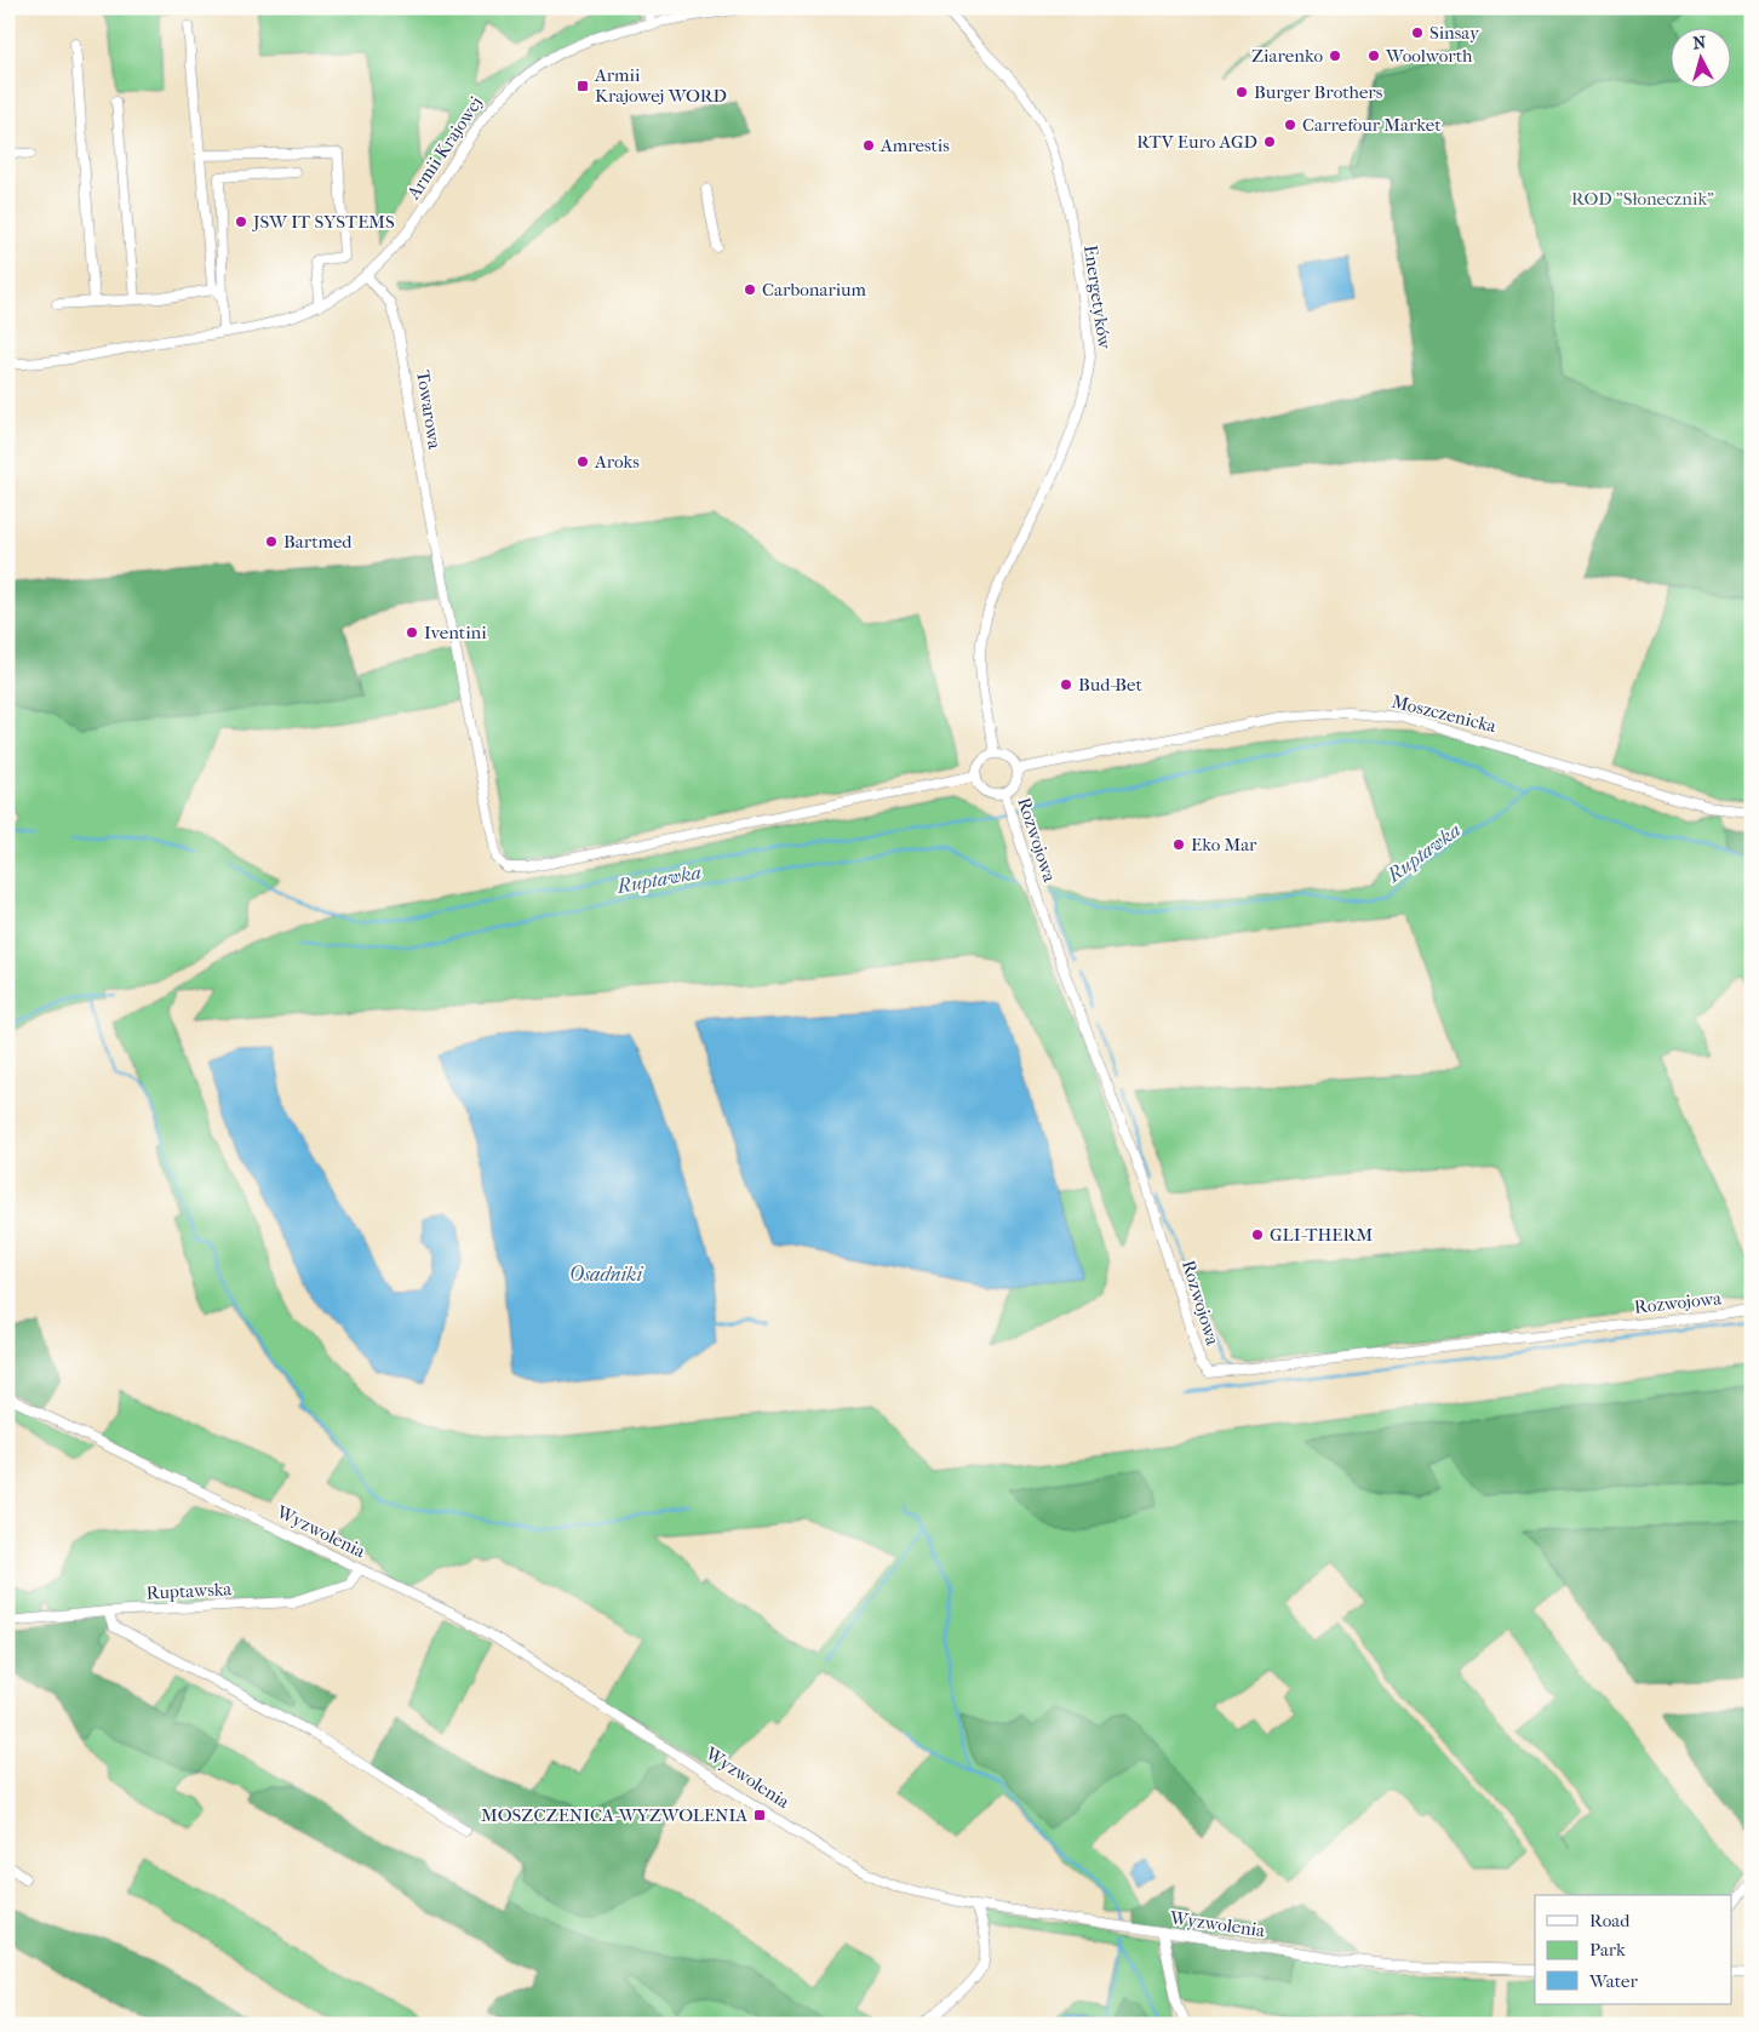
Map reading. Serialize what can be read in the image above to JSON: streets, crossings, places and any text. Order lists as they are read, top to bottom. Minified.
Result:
{"streets":{"street":["Armii Krajowej","Energetyków","Towarowa","Moszczenicka","Rozwojowa","Wyzwolenia","Ruptawska"]},"crossings":[["Armii Krajowej","Towarowa"],["Energetyków","Towarowa"],["Energetyków","Moszczenicka"],["Energetyków","Rozwojowa"],["Towarowa","Moszczenicka"],["Towarowa","Rozwojowa"],["Moszczenicka","Rozwojowa"],["Wyzwolenia","Ruptawska"]],"water":["Ruptawka","Osadniki"],"parks":["ROD \"Słonecznik\""],"places":{"other":["Sinsay","Ziarenko","Woolworth","Burger Brothers","Carrefour Market","RTV Euro AGD","Amrestis","JSW IT SYSTEMS","Carbonarium","Aroks","Bartmed","Iventini","Bud-Bet","Eko Mar","GLI-THERM"],"transit":["Armii Krajowej WORD","MOSZCZENICA-WYZWOLENIA"]},"legend":["Road","Park","Water"],"north":"top"}
